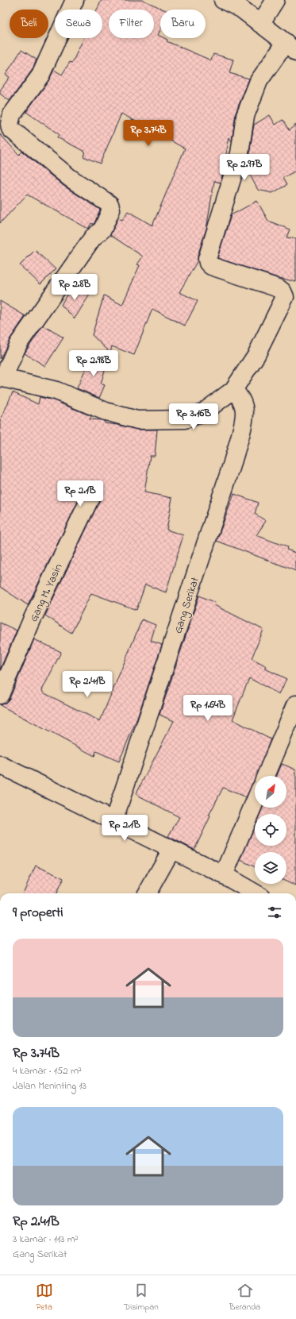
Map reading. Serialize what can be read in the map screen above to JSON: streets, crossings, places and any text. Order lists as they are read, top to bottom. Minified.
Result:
{"streets":{"street":["Gang M. Yasin","Gang Serikat"]},"north":"top right","page":{"chip":["Beli","Sewa","Filter","Baru"],"price":["Rp 3.74B","Rp 2.97B","Rp 2.8B","Rp 2.98B","Rp 3.16B","Rp 2.1B","Rp 2.41B","Rp 1.64B","Rp 2.1B"],"heading":"9 properti","list":[{"name":"Rp 3.74B","note":"4 kamar · 152 m² · Jalan Meninting 13"},{"name":"Rp 2.41B","note":"3 kamar · 113 m² · Gang Serikat"}],"tabs":["Peta","Disimpan","Beranda"]}}
